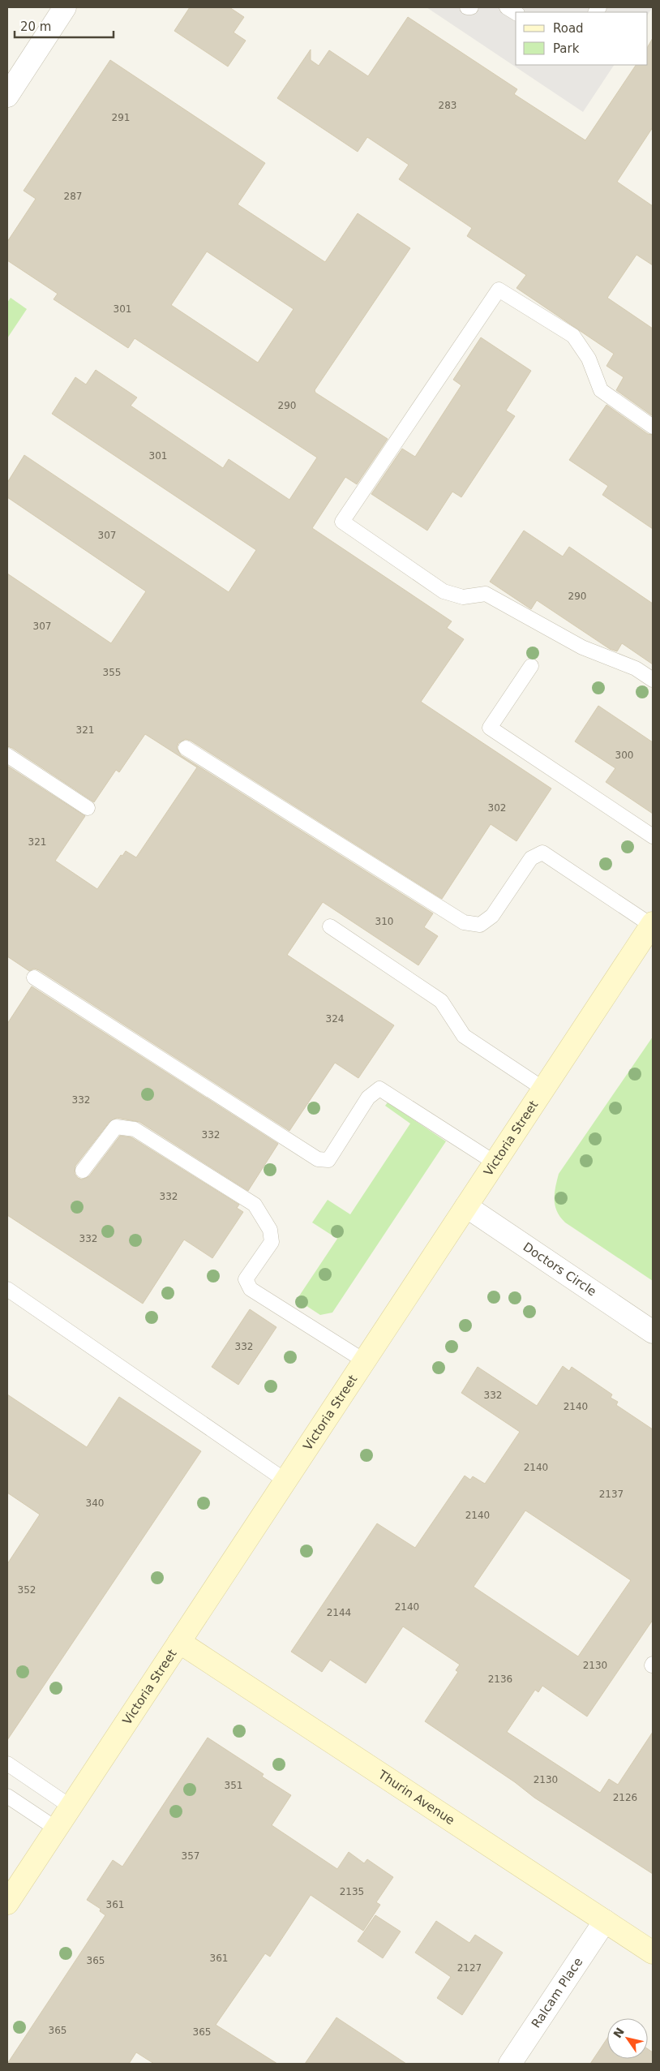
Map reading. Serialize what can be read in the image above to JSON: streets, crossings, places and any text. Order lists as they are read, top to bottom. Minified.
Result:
{"streets":{"main road":["Victoria Street","Thurin Avenue"],"street":["Doctors Circle","Ralcam Place"]},"crossings":[["Victoria Street","Doctors Circle"],["Victoria Street","Thurin Avenue"],["Thurin Avenue","Ralcam Place"]],"house_numbers":["283","291","287","301","290","301","307","290","307","355","321","300","302","321","310","324","332","332","332","332","332","332","2140","2140","2137","340","2140","352","2140","2144","2130","2136","2130","351","2126","357","2135","361","361","365","2127","365","365"],"legend":["Road","Park"],"scale_bar":"20 m","north":"top left"}
